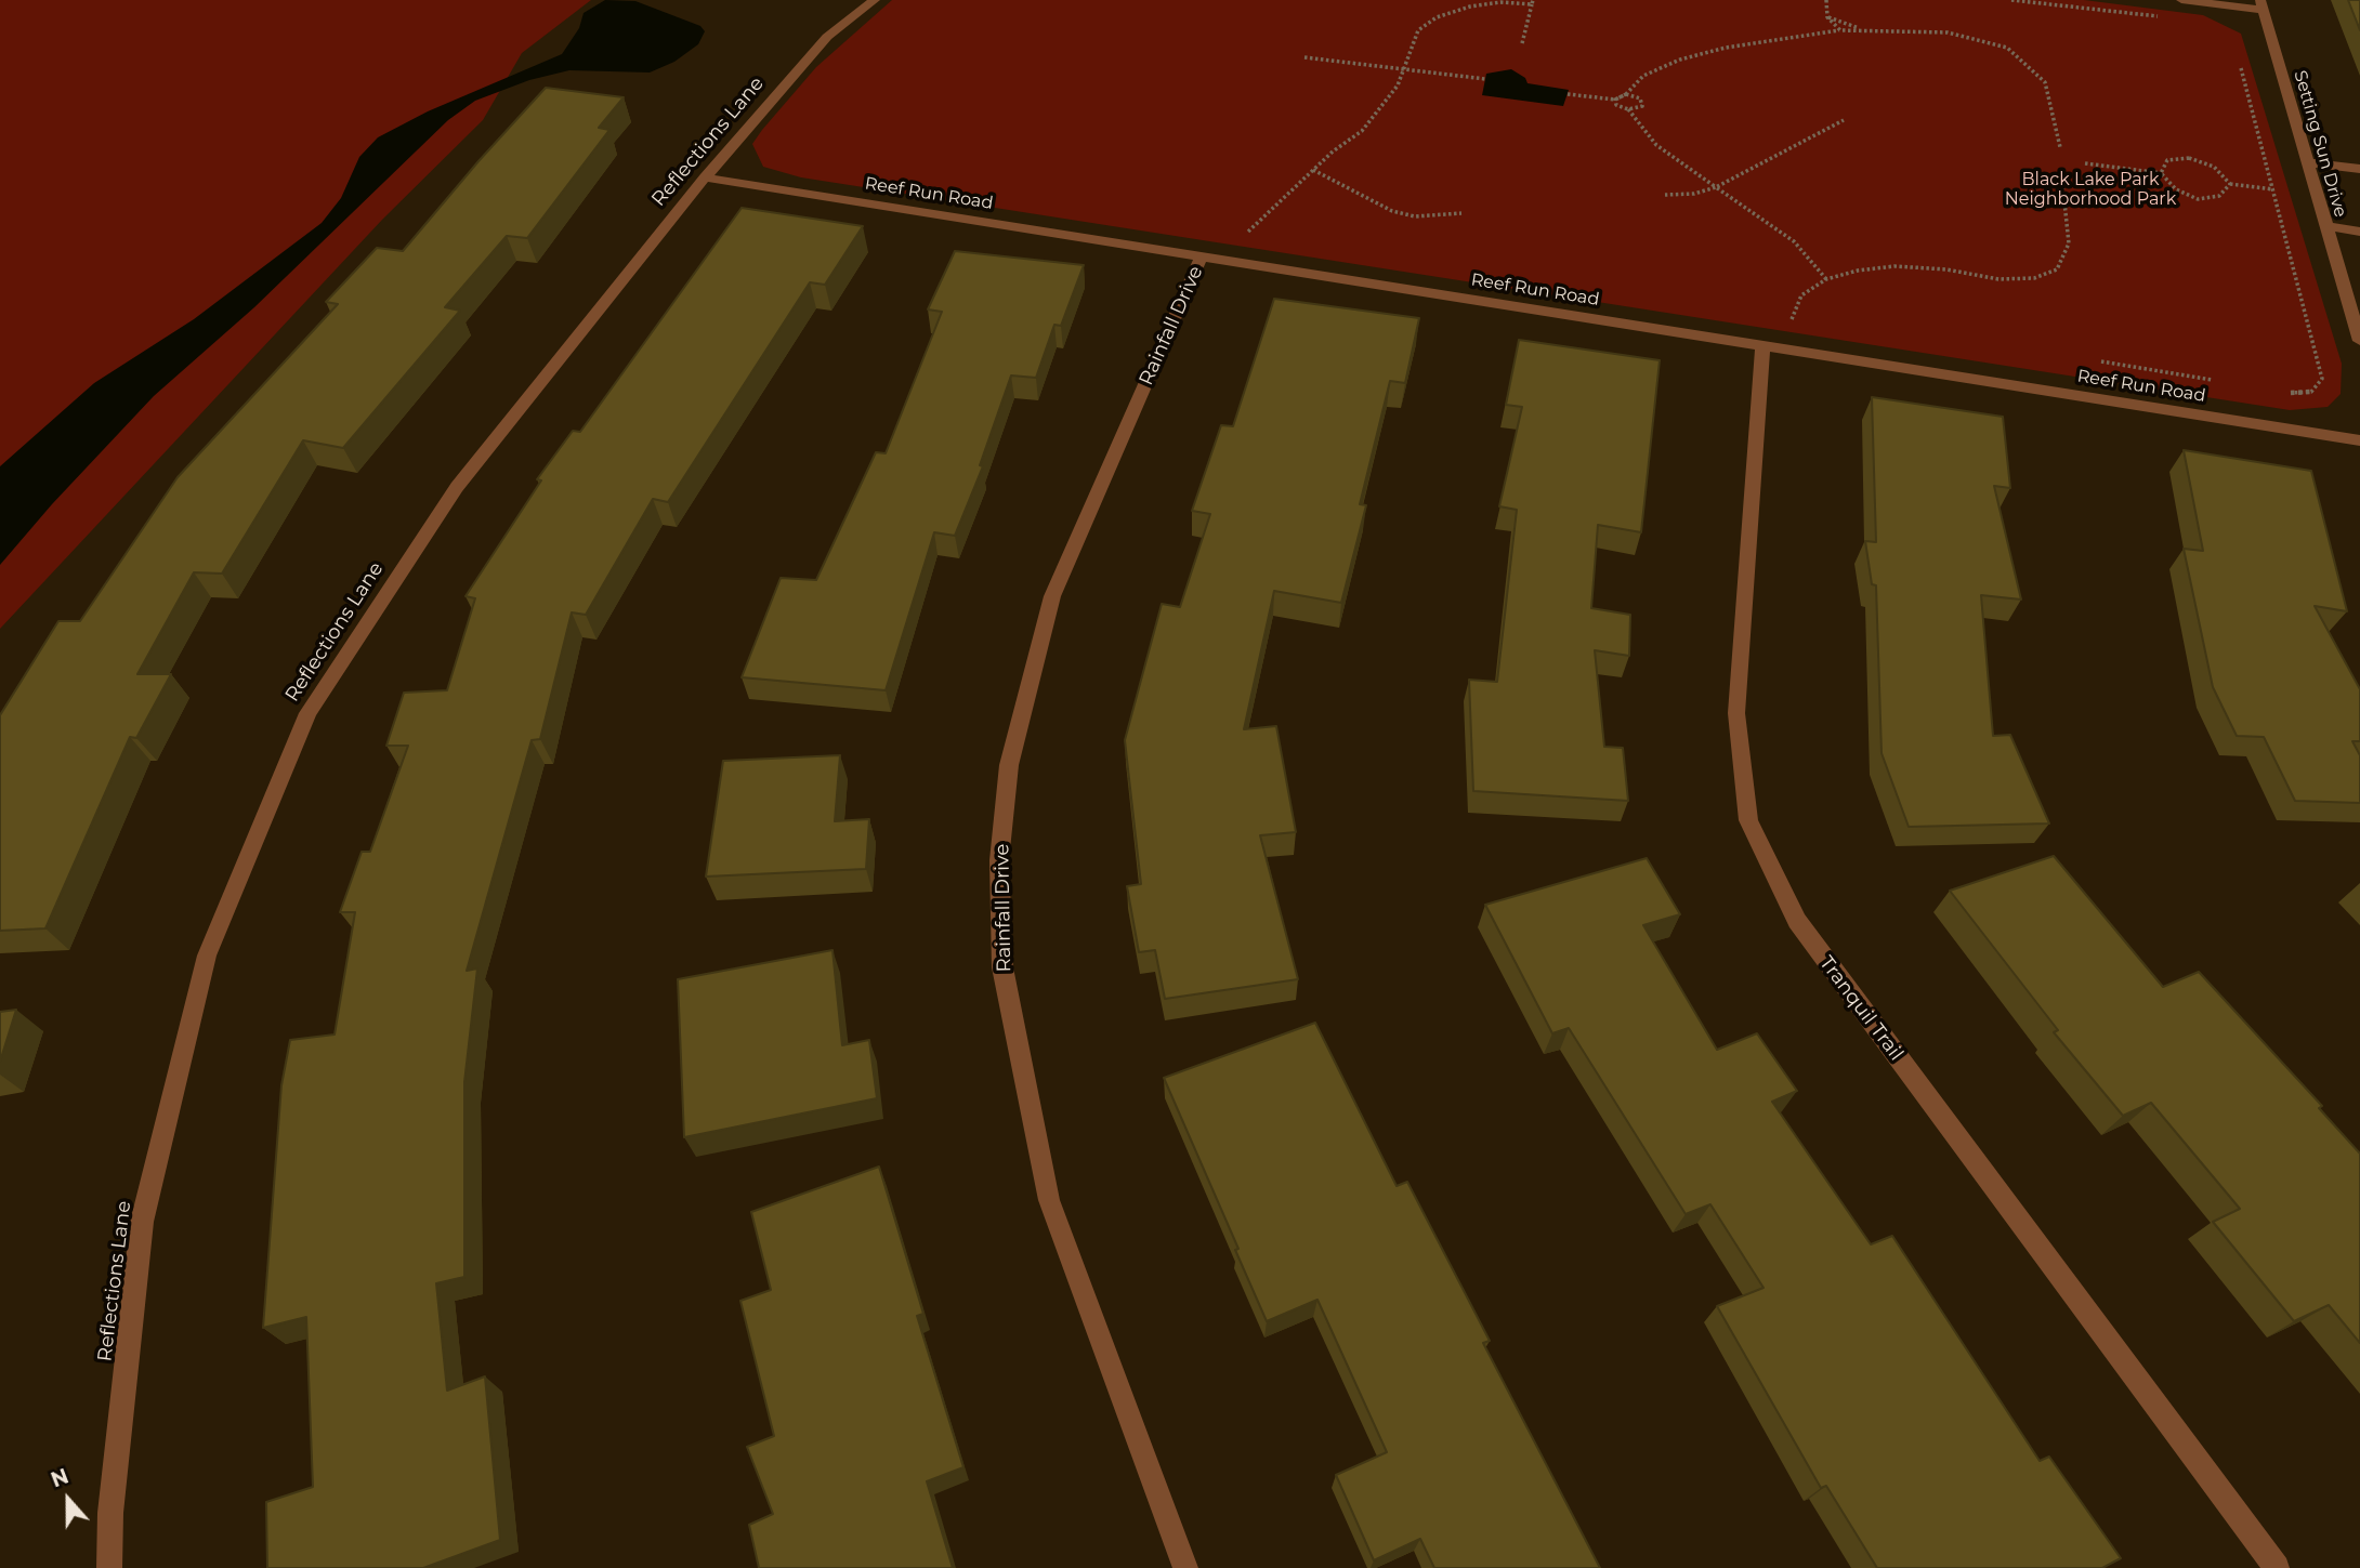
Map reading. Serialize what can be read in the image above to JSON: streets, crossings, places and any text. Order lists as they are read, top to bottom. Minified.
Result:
{"streets":{"street":["Reflections Lane","Setting Sun Drive","Reef Run Road","Rainfall Drive","Tranquil Trail"]},"crossings":[["Reflections Lane","Reef Run Road"],["Reef Run Road","Rainfall Drive"],["Reef Run Road","Tranquil Trail"]],"parks":["Black Lake Park Neighborhood Park"],"north":"top"}
